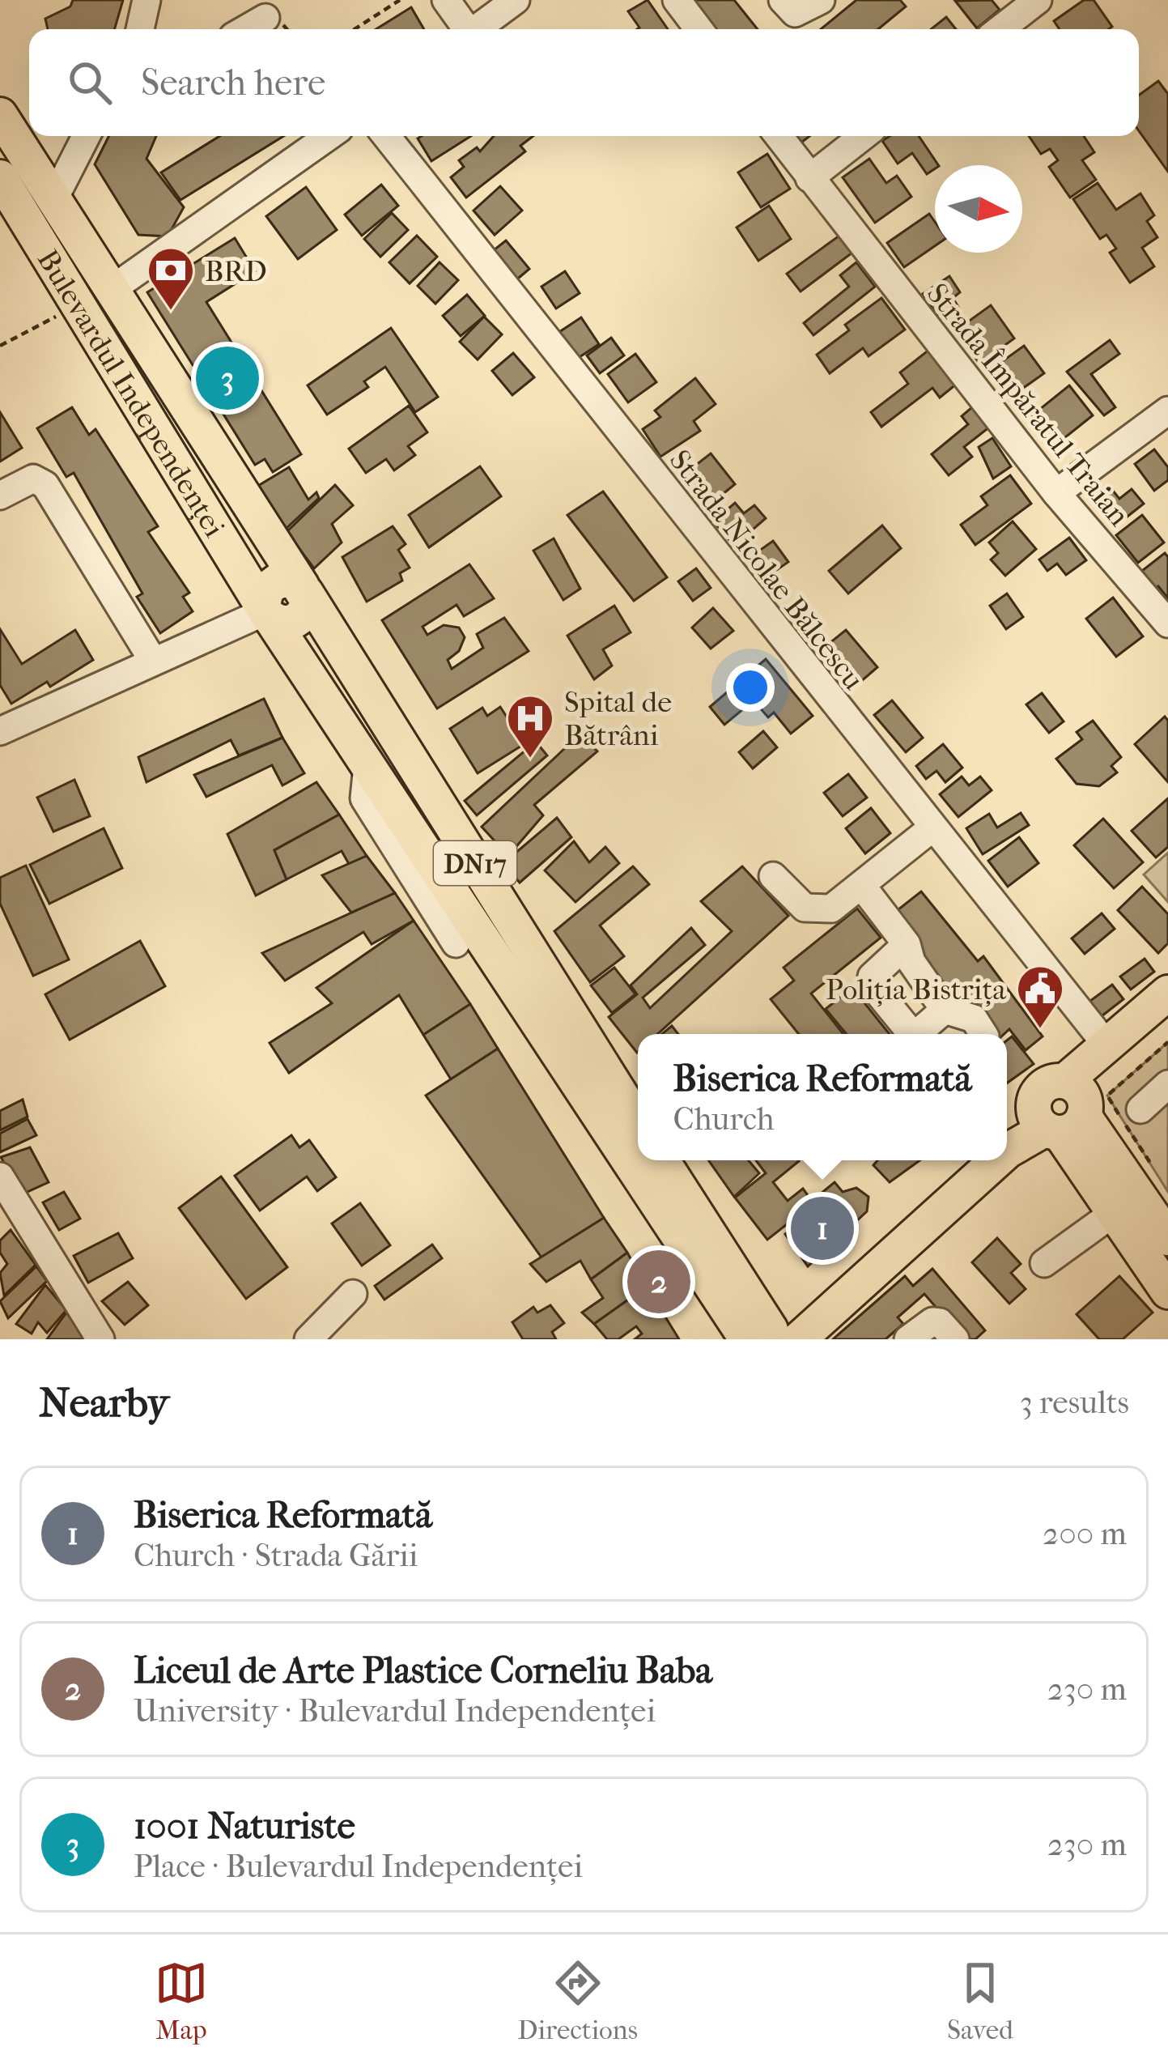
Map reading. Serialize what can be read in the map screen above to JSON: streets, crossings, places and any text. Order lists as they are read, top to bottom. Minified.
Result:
{"streets":{"main road":["Bulevardul Independenței","DN17"],"street":["Strada Împăratul Traian","Strada Nicolae Bălcescu"]},"places":{"bank":["BRD"],"hospital":["Spital de Bătrâni"],"public building":["Poliția Bistrița"]},"north":"right","page":{"search":"Search here","pins":["3","1","2"],"popup":["Biserica Reformată","Church"],"heading":["Nearby","3 results"],"list":[{"mark":"1","name":"Biserica Reformată","note":"Church · Strada Gării","value":"200 m"},{"mark":"2","name":"Liceul de Arte Plastice Corneliu Baba","note":"University · Bulevardul Independenței","value":"230 m"},{"mark":"3","name":"1001 Naturiste","note":"Place · Bulevardul Independenței","value":"230 m"}],"nav":["Map","Directions","Saved"]}}
